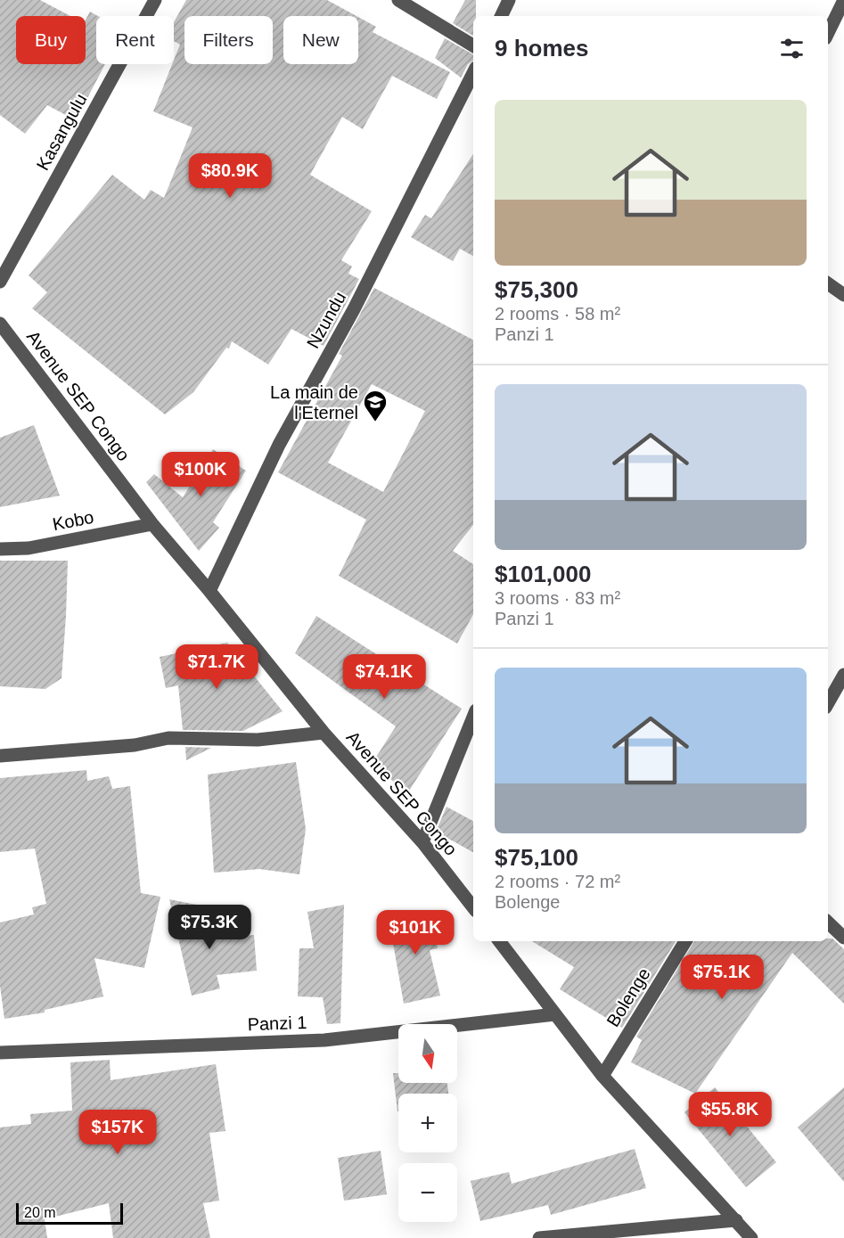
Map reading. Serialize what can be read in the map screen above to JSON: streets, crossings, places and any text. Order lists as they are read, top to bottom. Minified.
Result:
{"streets":{"street":["Kasangulu","Nzundu","Avenue SEP Congo","Kobo","Bolenge","Panzi 1"]},"crossings":[["Nzundu","Avenue SEP Congo"],["Avenue SEP Congo","Kobo"]],"places":{"school or university":["La main de l'Eternel"]},"scale_bar":"20 m","north":"bottom","page":{"chip":["Buy","Rent","Filters","New"],"heading":"9 homes","list":[{"name":"$75,300","note":"2 rooms · 58 m² · Panzi 1"},{"name":"$101,000","note":"3 rooms · 83 m² · Panzi 1"},{"name":"$75,100","note":"2 rooms · 72 m² · Bolenge"}],"price":["$80.9K","$100K","$71.7K","$74.1K","$75.3K","$101K","$75.1K","$55.8K","$157K"],"map_buttons":["+","−"],"scale":"20 m"}}
